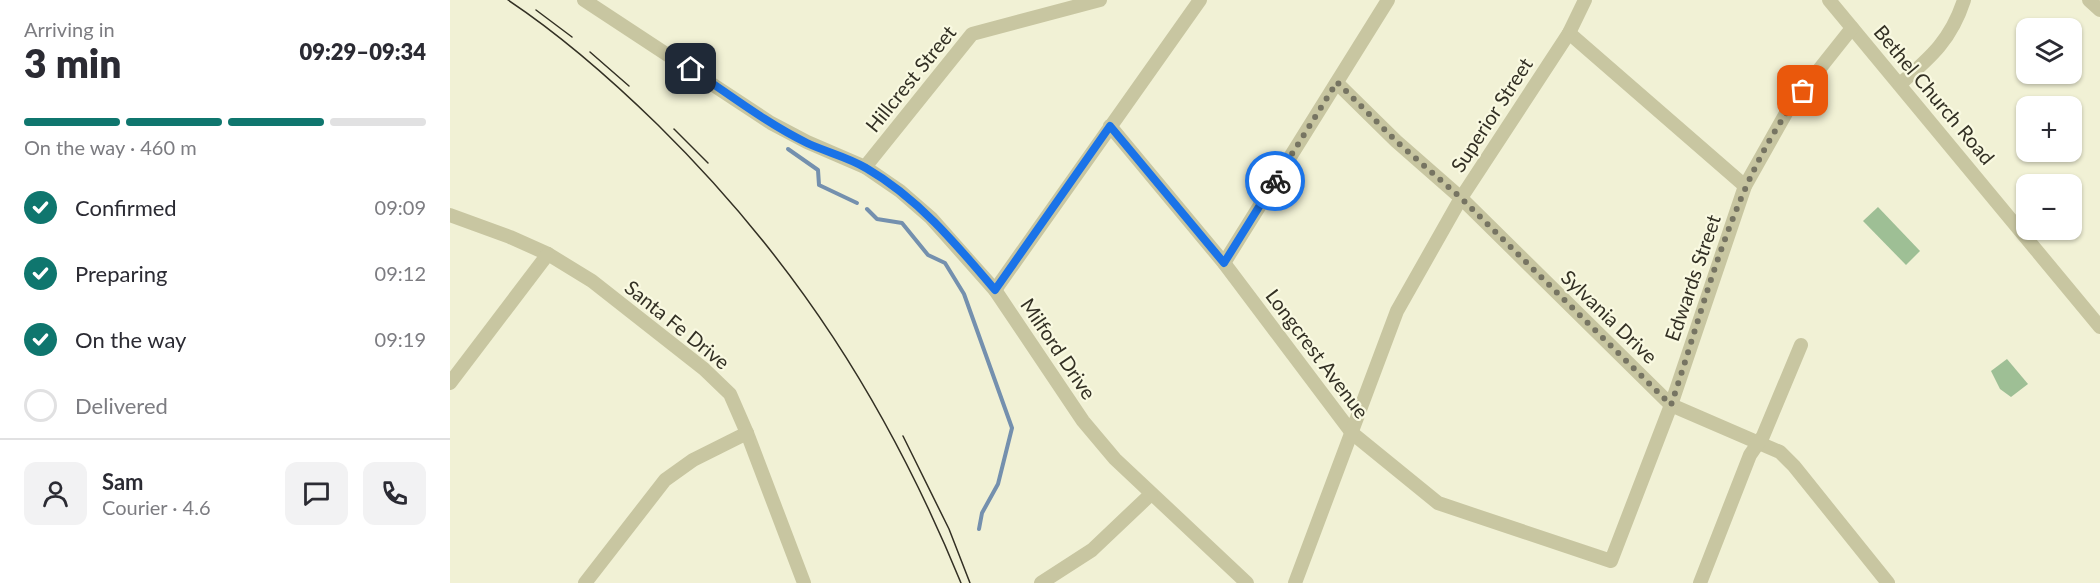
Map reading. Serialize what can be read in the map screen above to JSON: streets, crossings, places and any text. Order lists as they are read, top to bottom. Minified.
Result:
{"streets":{"street":["Hillcrest Street","Bethel Church Road","Superior Street","Edwards Street","Sylvania Drive","Santa Fe Drive","Milford Drive","Longcrest Avenue"]},"crossings":[["Hillcrest Street","Milford Drive"],["Bethel Church Road","Edwards Street"],["Superior Street","Sylvania Drive"],["Superior Street","Longcrest Avenue"],["Edwards Street","Sylvania Drive"],["Edwards Street","Longcrest Avenue"]],"page":{"heading":["3 min","Arriving in","09:29–09:34"],"panel":["Sam","Courier · 4.6"],"map_buttons":["+","−"],"bar":"On the way · 460 m","list":[["Confirmed","09:09"],["Preparing","09:12"],["On the way","09:19"],"Delivered"]}}
